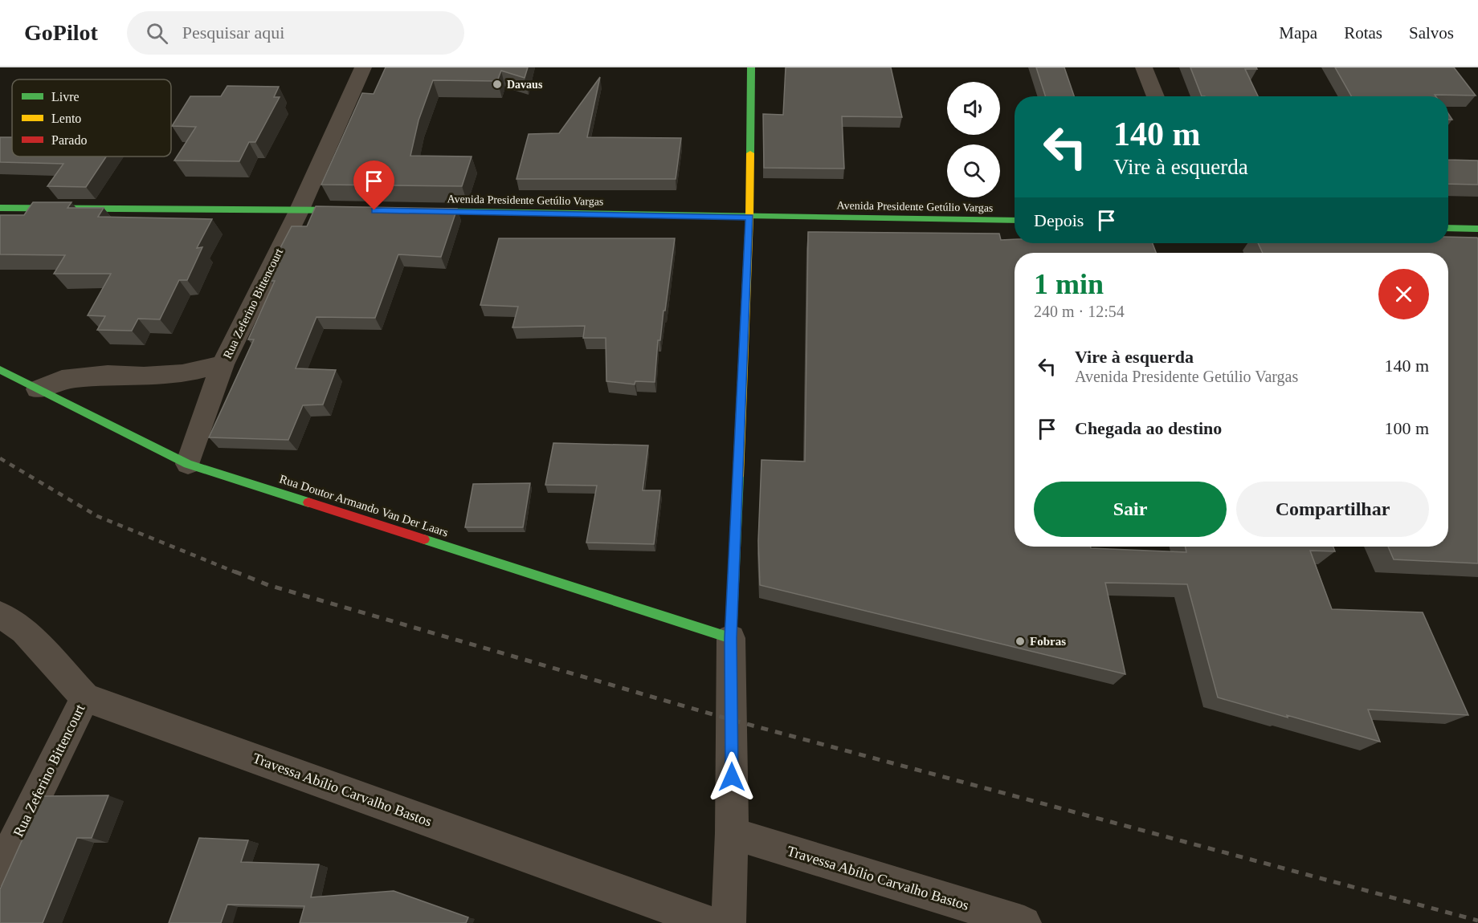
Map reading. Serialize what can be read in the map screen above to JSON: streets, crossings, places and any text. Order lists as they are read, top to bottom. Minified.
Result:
{"streets":{"main road":["Avenida Presidente Getúlio Vargas","Rua Doutor Armando Van Der Laars"],"street":["Rua Zeferino Bittencourt","Travessa Abílio Carvalho Bastos"]},"crossings":[["Rua Zeferino Bittencourt","Rua Doutor Armando Van Der Laars"],["Rua Zeferino Bittencourt","Travessa Abílio Carvalho Bastos"]],"places":["Davaus","Fobras"],"legend":["Livre","Lento","Parado"],"page":{"header":"GoPilot","search":"Pesquisar aqui","nav":["Mapa","Rotas","Salvos"],"turn":["140 m","Vire à esquerda"],"then":"Depois","heading":["1 min","240 m · 12:54"],"list":[{"name":"Vire à esquerda","note":"Avenida Presidente Getúlio Vargas","value":"140 m"},{"name":"Chegada ao destino","value":"100 m"}],"buttons":["Sair","Compartilhar"]}}
